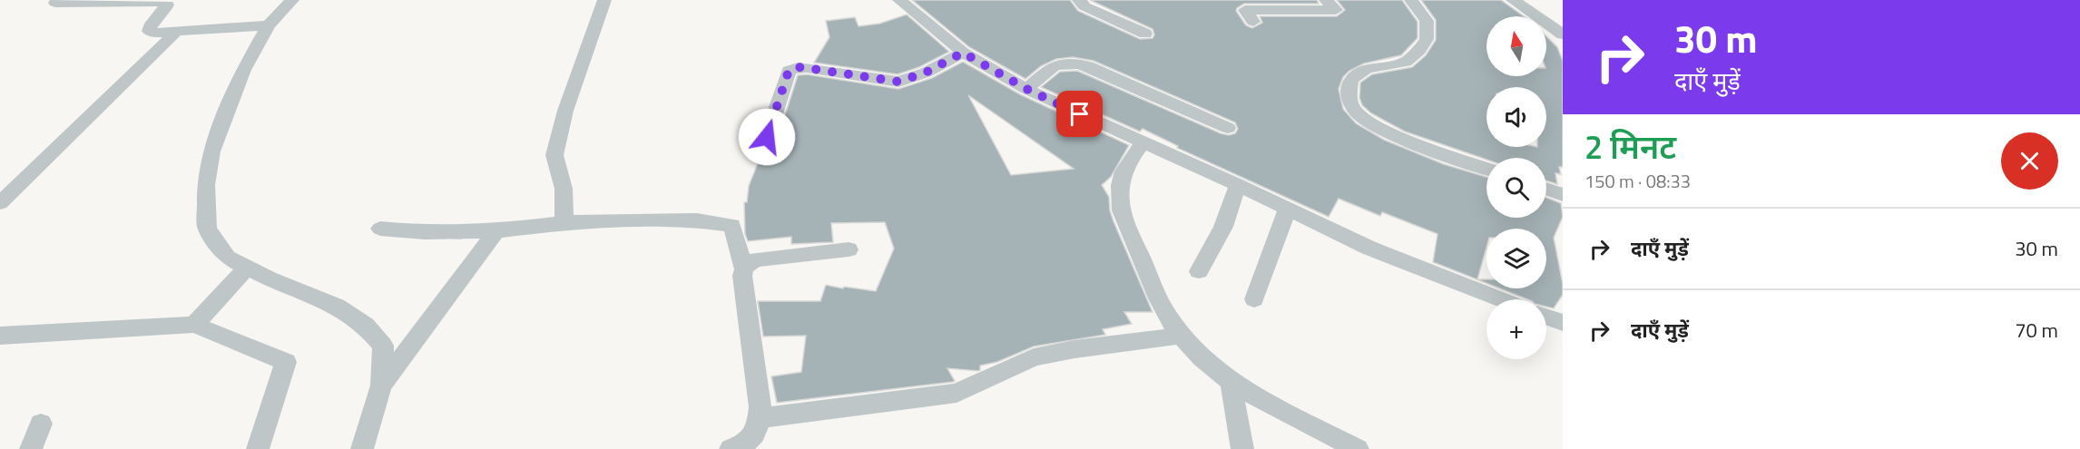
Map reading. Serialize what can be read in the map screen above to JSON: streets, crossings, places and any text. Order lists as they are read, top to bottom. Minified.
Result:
{"north":"top","page":{"turn":["30 m","दाएँ मुड़ें"],"map_buttons":"+","heading":["2 मिनट","150 m · 08:33"],"list":[{"name":"दाएँ मुड़ें","value":"30 m"},{"name":"दाएँ मुड़ें","value":"70 m"}]}}
